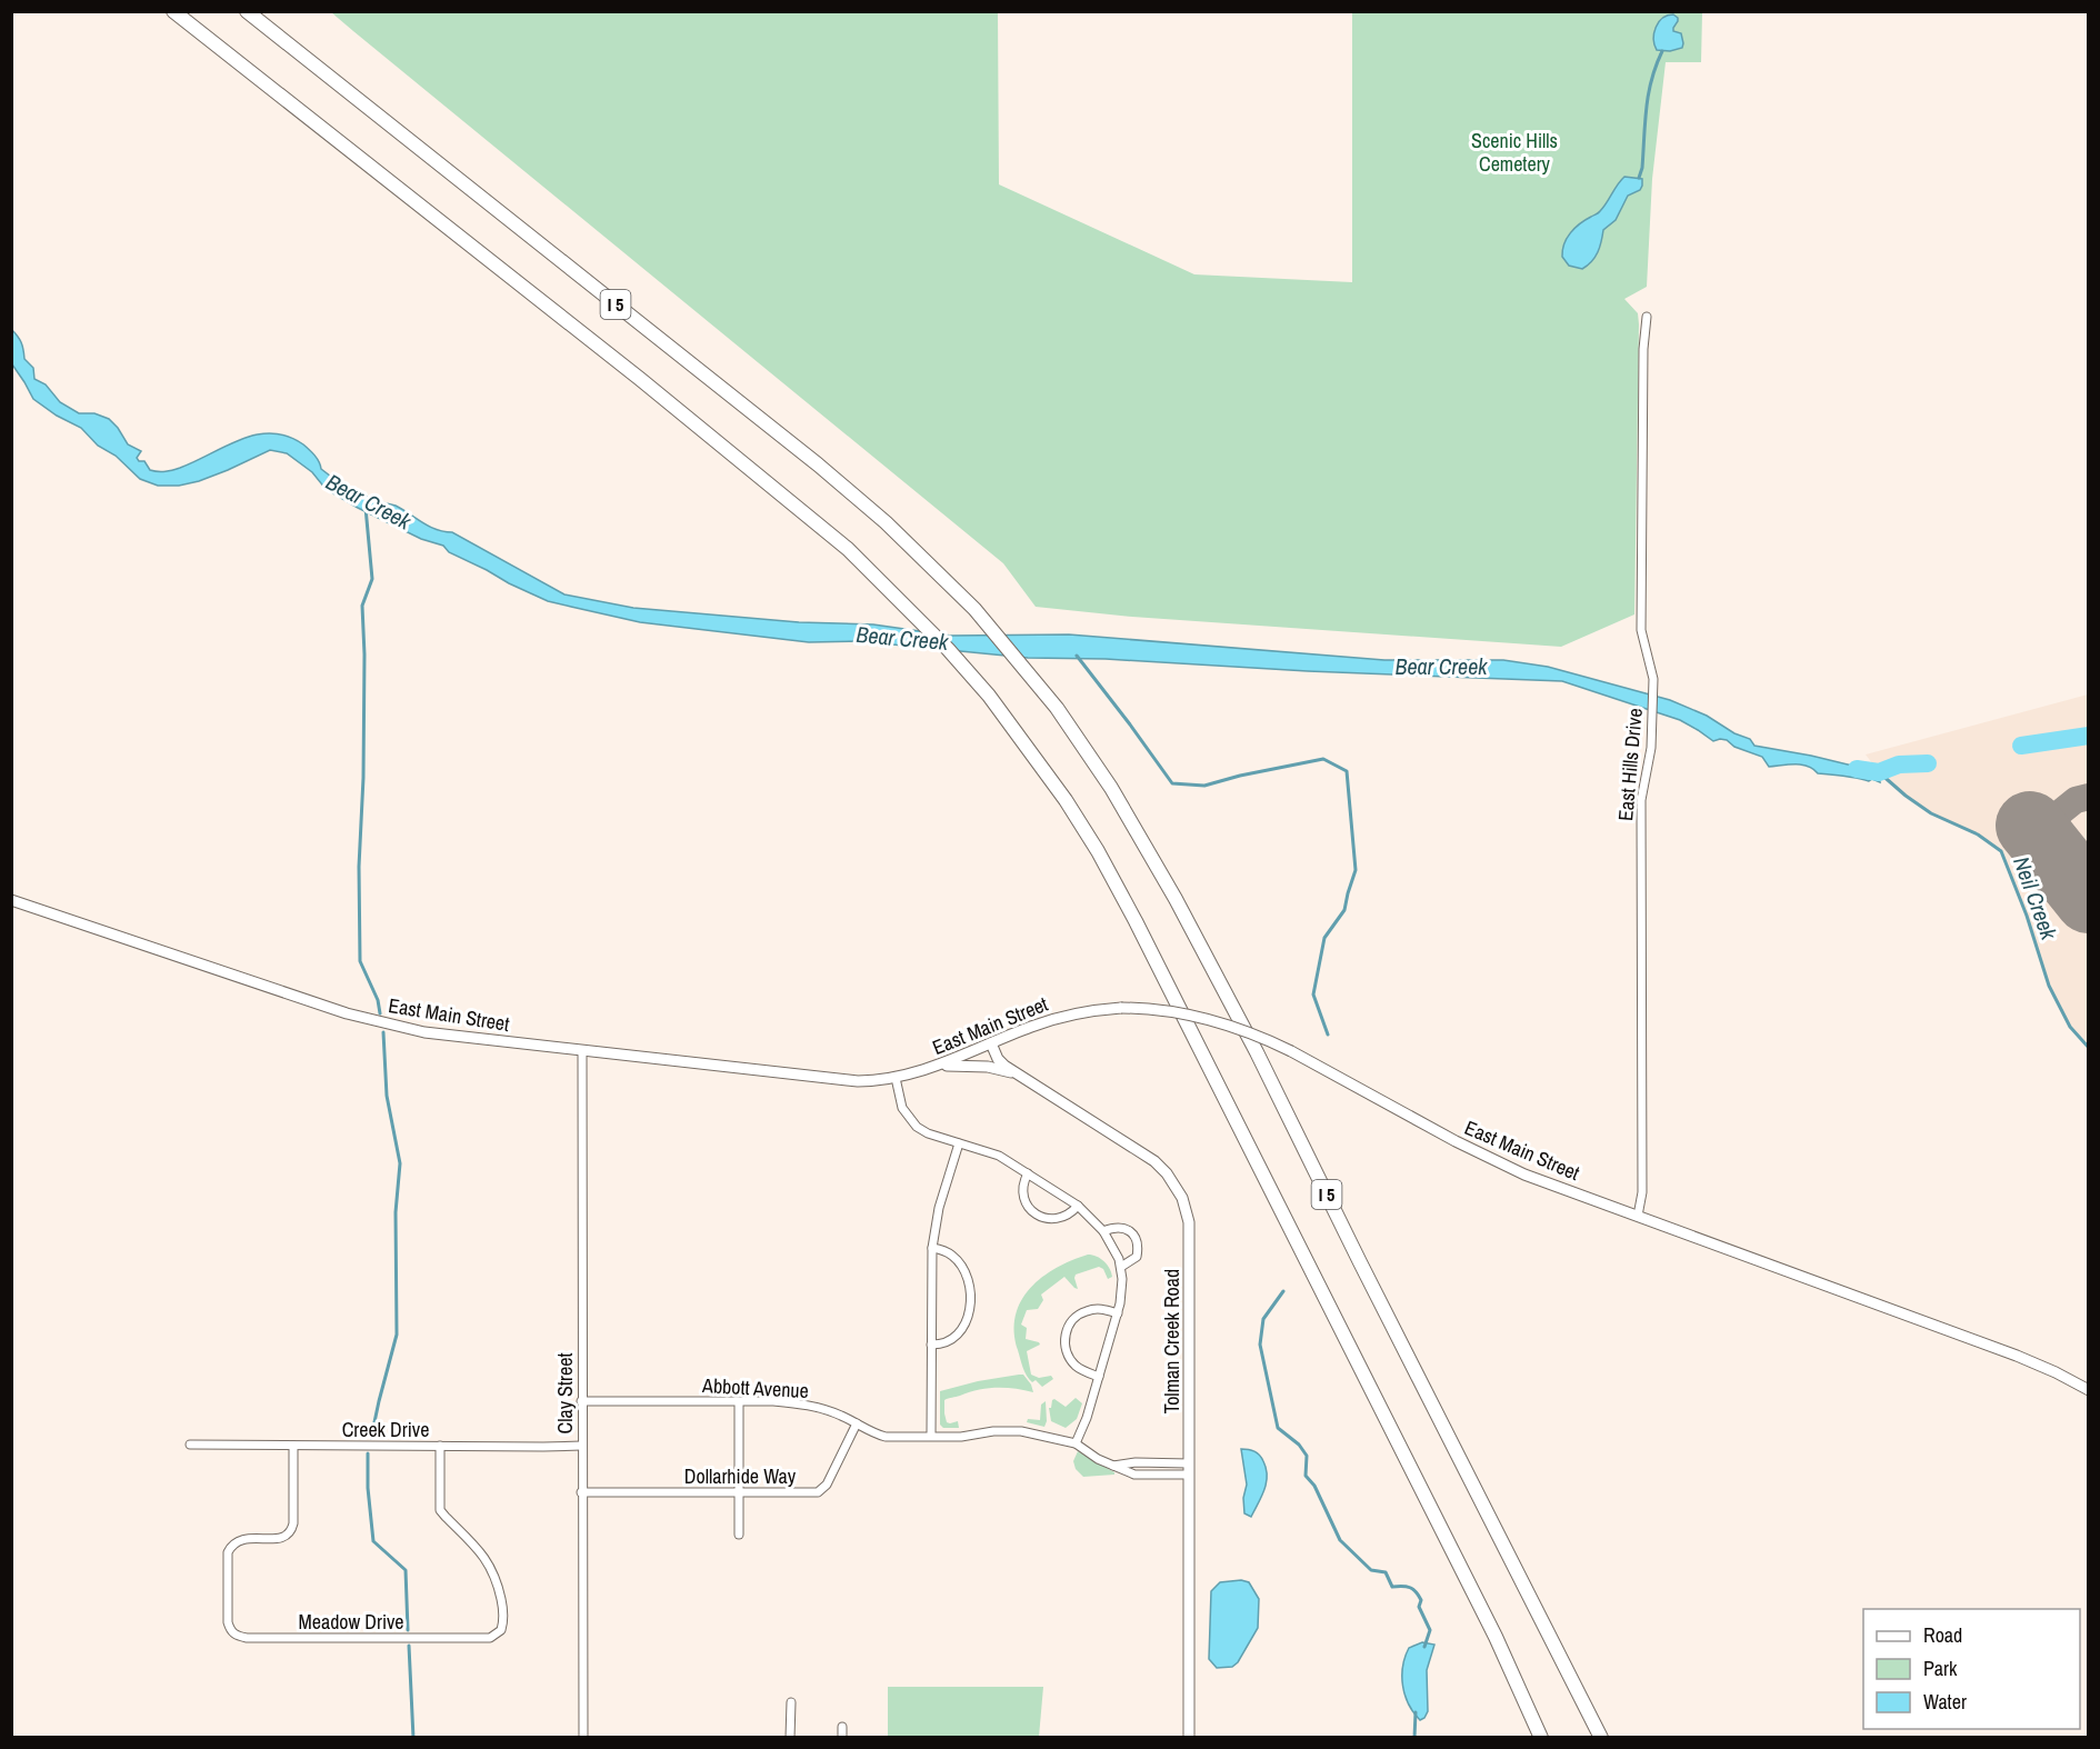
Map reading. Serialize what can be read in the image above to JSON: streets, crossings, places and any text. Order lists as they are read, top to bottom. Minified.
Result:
{"streets":{"highway":["I 5"],"street":["East Hills Drive","East Main Street","Tolman Creek Road","Abbott Avenue","Clay Street","Creek Drive","Dollarhide Way","Meadow Drive"]},"crossings":[["East Hills Drive","East Main Street"],["East Main Street","Tolman Creek Road"],["East Main Street","Clay Street"],["Tolman Creek Road","Abbott Avenue"],["Abbott Avenue","Clay Street"],["Abbott Avenue","Dollarhide Way"],["Clay Street","Creek Drive"],["Clay Street","Dollarhide Way"],["Creek Drive","Meadow Drive"]],"water":["Bear Creek","Neil Creek"],"parks":["Scenic Hills Cemetery"],"legend":["Road","Park","Water"]}
